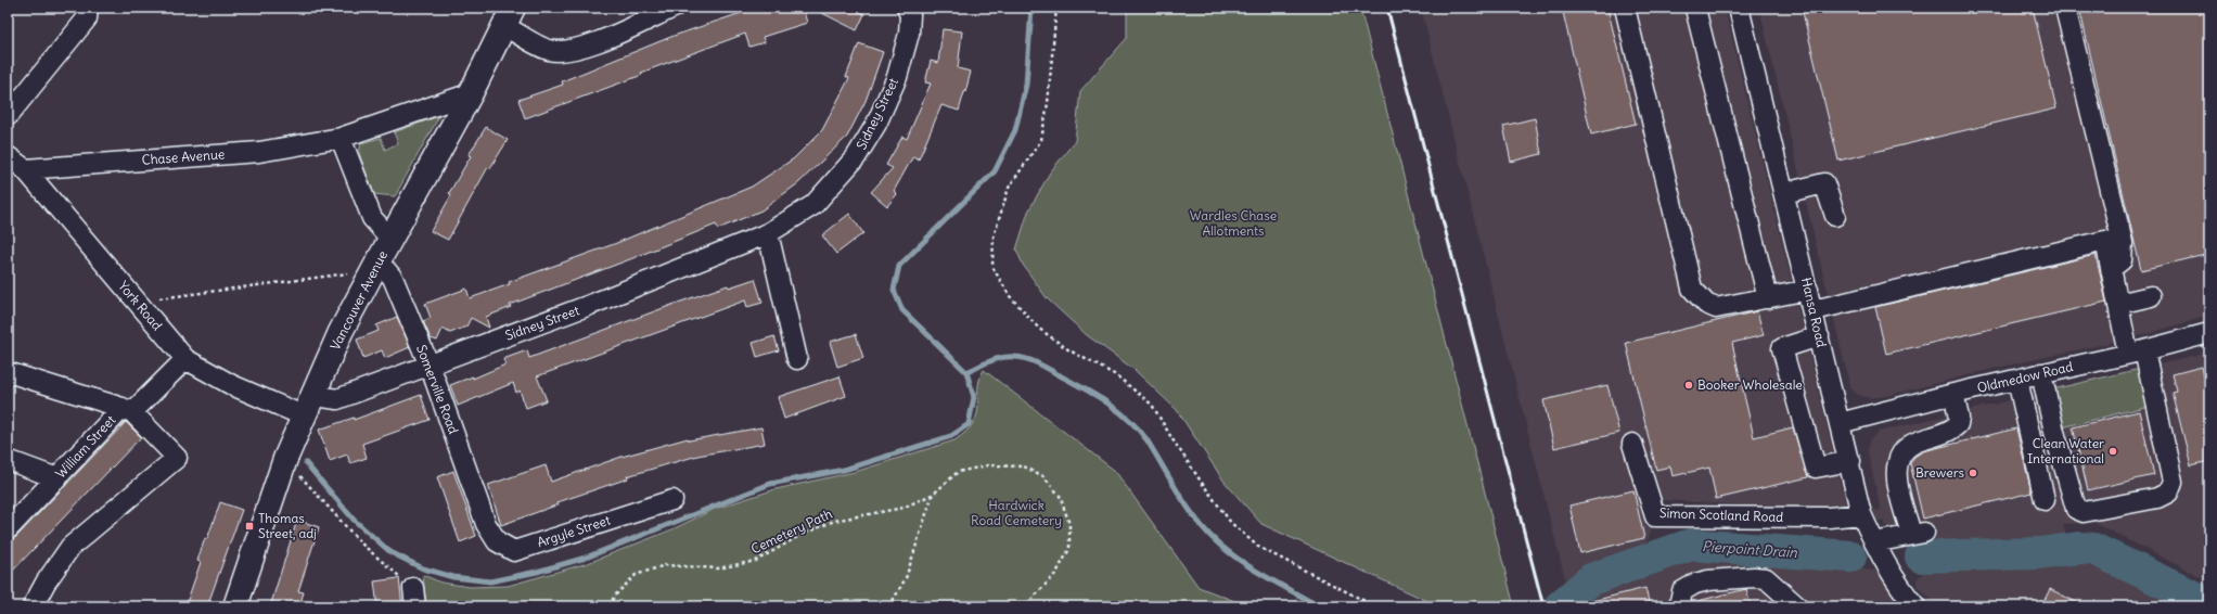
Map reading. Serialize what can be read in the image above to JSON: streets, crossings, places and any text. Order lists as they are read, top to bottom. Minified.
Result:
{"streets":{"main road":["Vancouver Avenue"],"street":["Sidney Street","Chase Avenue","York Road","Hansa Road","Oldmedow Road","Somerville Road","William Street","Simon Scotland Road","Argyle Street"],"path":["Cemetery Path"]},"crossings":[["Sidney Street","Vancouver Avenue"],["Sidney Street","Somerville Road"],["Chase Avenue","Vancouver Avenue"],["Chase Avenue","York Road"],["Vancouver Avenue","York Road"],["Vancouver Avenue","Somerville Road"],["York Road","William Street"],["Hansa Road","Oldmedow Road"],["Hansa Road","Simon Scotland Road"],["Somerville Road","Argyle Street"]],"water":["Pierpoint Drain"],"parks":["Wardles Chase Allotments","Hardwick Road Cemetery"],"places":{"other":["Booker Wholesale","Clean Water International","Brewers"],"transit":["Thomas Street, adj"]}}
